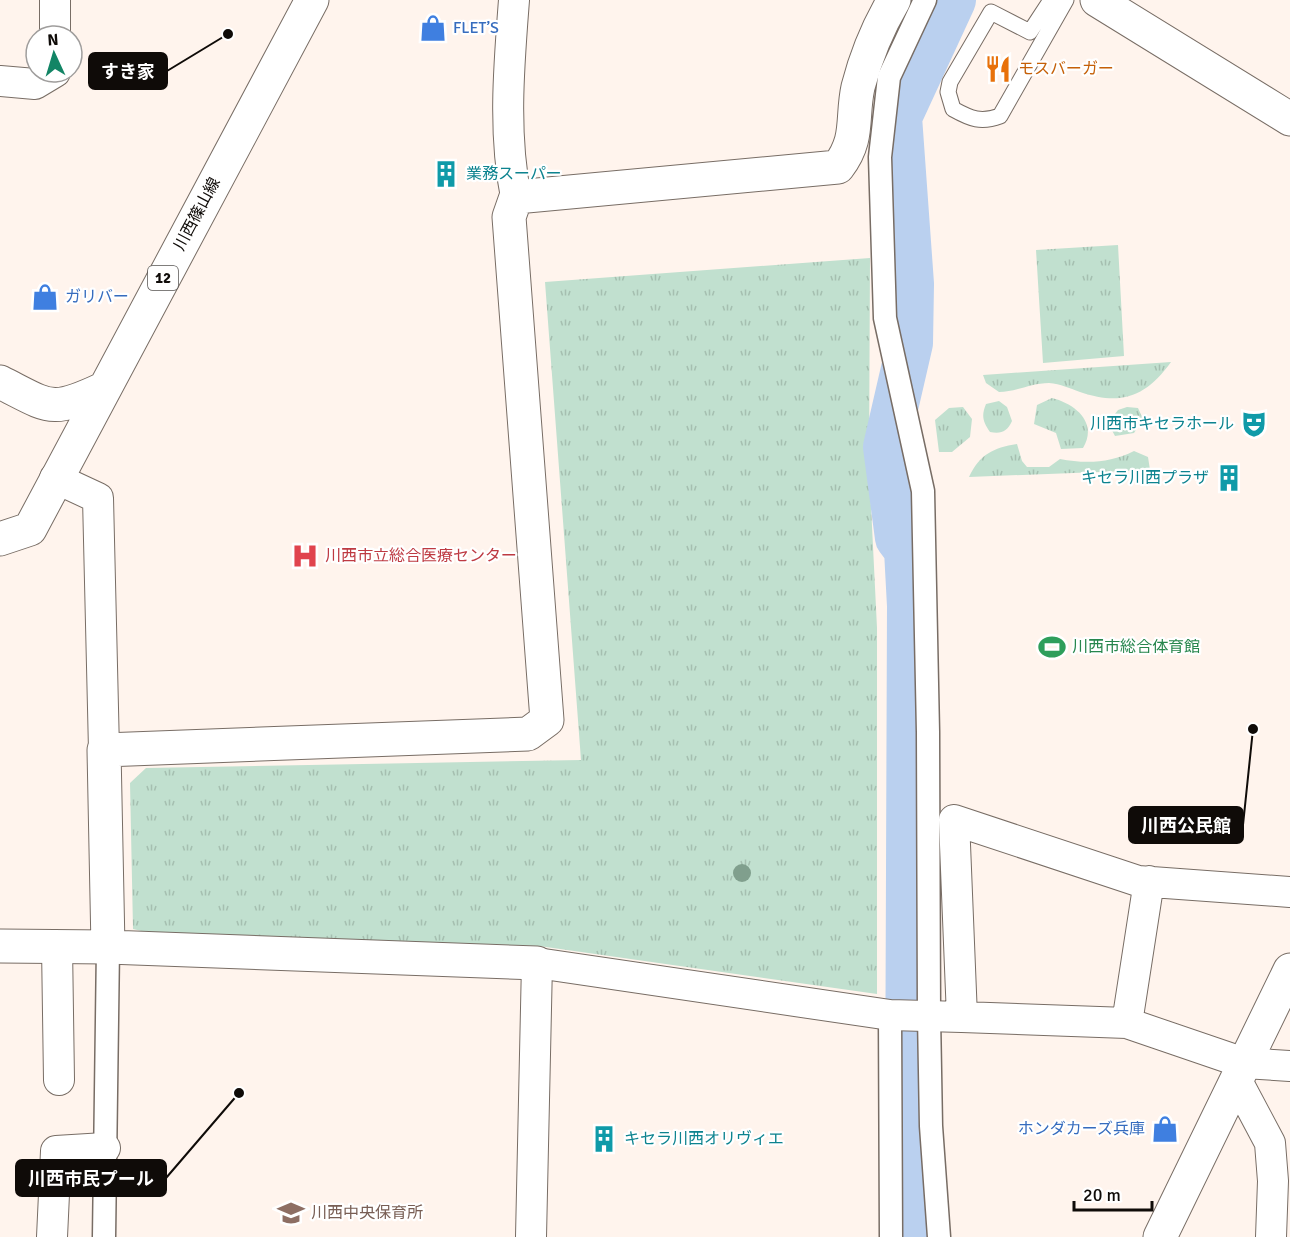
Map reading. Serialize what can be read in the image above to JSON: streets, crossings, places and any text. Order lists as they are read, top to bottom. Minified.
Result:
{"streets":{"street":["川西篠山線","12"]},"places":{"shop":["FLET’S","ガリバー","ホンダカーズ兵庫"],"other":["すき家","川西公民館","川西市民プール"],"restaurant":["モスバーガー"],"building":["業務スーパー","キセラ川西プラザ","キセラ川西オリヴィエ"],"theatre":["川西市キセラホール"],"hospital":["川西市立総合医療センター"],"sports":["川西市総合体育館"],"school or university":["川西中央保育所"]},"scale_bar":"20 m","north":"top"}
